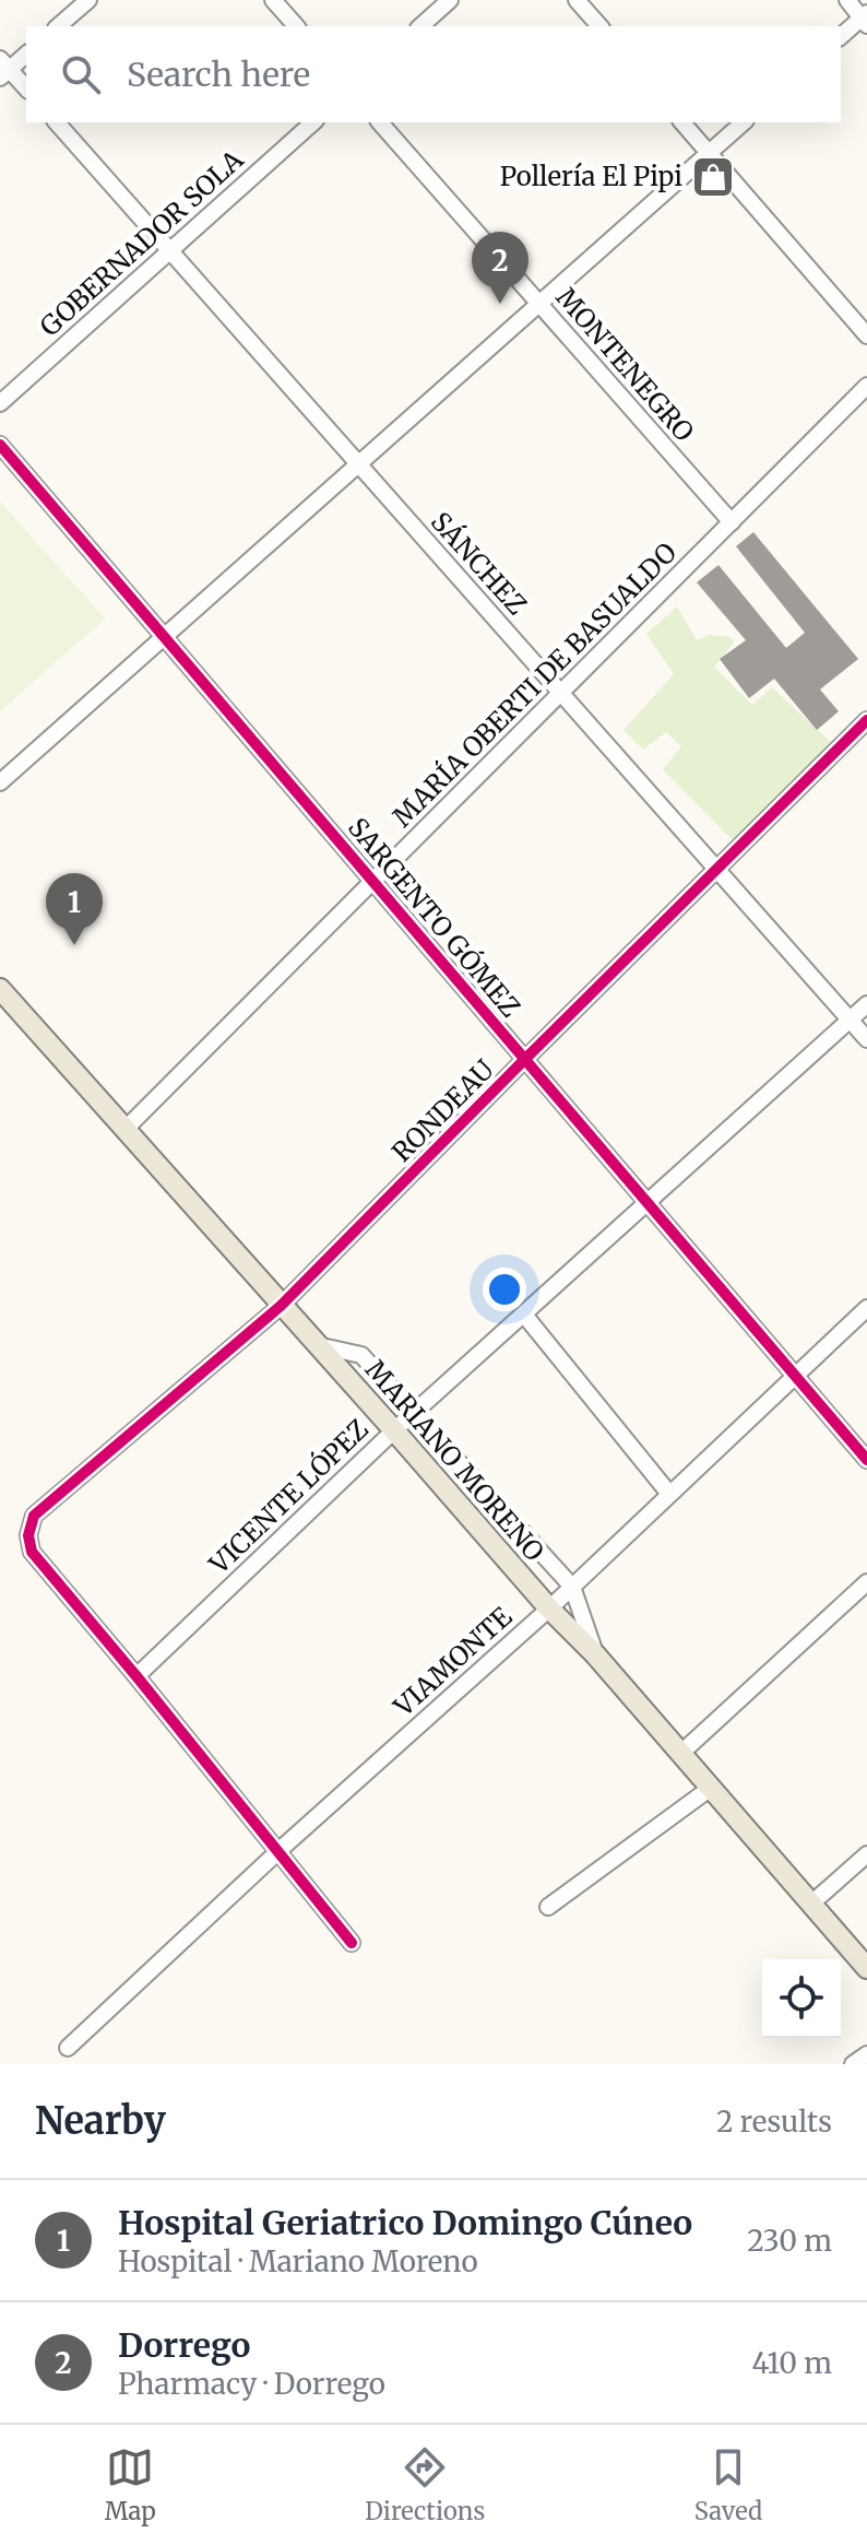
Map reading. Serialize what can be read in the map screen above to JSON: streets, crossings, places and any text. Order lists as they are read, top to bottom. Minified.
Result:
{"streets":{"main road":["MARIANO MORENO"],"street":["GOBERNADOR SOLA","MONTENEGRO","SÁNCHEZ","MARÍA OBERTI DE BASUALDO","SARGENTO GÓMEZ","RONDEAU","VICENTE LÓPEZ","VIAMONTE"]},"crossings":[["GOBERNADOR SOLA","SÁNCHEZ"],["MONTENEGRO","MARÍA OBERTI DE BASUALDO"],["SÁNCHEZ","MARÍA OBERTI DE BASUALDO"],["SÁNCHEZ","RONDEAU"],["SÁNCHEZ","VICENTE LÓPEZ"],["MARÍA OBERTI DE BASUALDO","SARGENTO GÓMEZ"],["MARÍA OBERTI DE BASUALDO","MARIANO MORENO"],["SARGENTO GÓMEZ","RONDEAU"],["SARGENTO GÓMEZ","VICENTE LÓPEZ"],["SARGENTO GÓMEZ","VIAMONTE"],["RONDEAU","MARIANO MORENO"],["RONDEAU","VICENTE LÓPEZ"],["MARIANO MORENO","VICENTE LÓPEZ"],["MARIANO MORENO","VIAMONTE"]],"places":{"shop":["Pollería El Pipi"]},"page":{"search":"Search here","pins":["2","1"],"heading":["Nearby","2 results"],"list":[{"mark":"1","name":"Hospital Geriatrico Domingo Cúneo","note":"Hospital · Mariano Moreno","value":"230 m"},{"mark":"2","name":"Dorrego","note":"Pharmacy · Dorrego","value":"410 m"}],"nav":["Map","Directions","Saved"]}}
